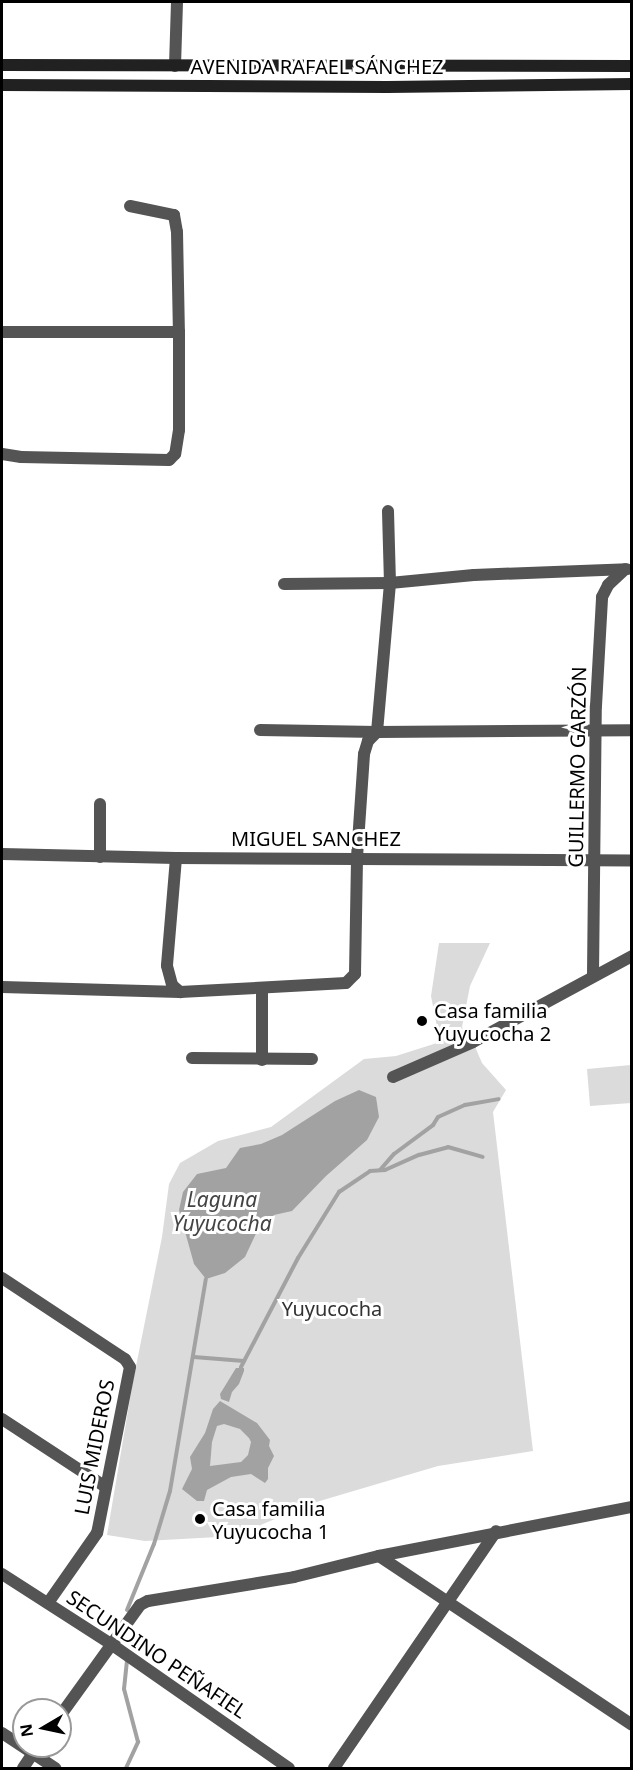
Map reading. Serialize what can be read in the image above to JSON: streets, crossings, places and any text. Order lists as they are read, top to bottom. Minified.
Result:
{"streets":{"street":["AVENIDA RAFAEL SÁNCHEZ","GUILLERMO GARZÓN","MIGUEL SANCHEZ","LUIS MIDEROS","SECUNDINO PEÑAFIEL"]},"crossings":[["GUILLERMO GARZÓN","MIGUEL SANCHEZ"],["LUIS MIDEROS","SECUNDINO PEÑAFIEL"]],"water":["Laguna Yuyucocha"],"parks":["Yuyucocha"],"places":["Casa familia Yuyucocha 2","Casa familia Yuyucocha 1"],"north":"left"}
